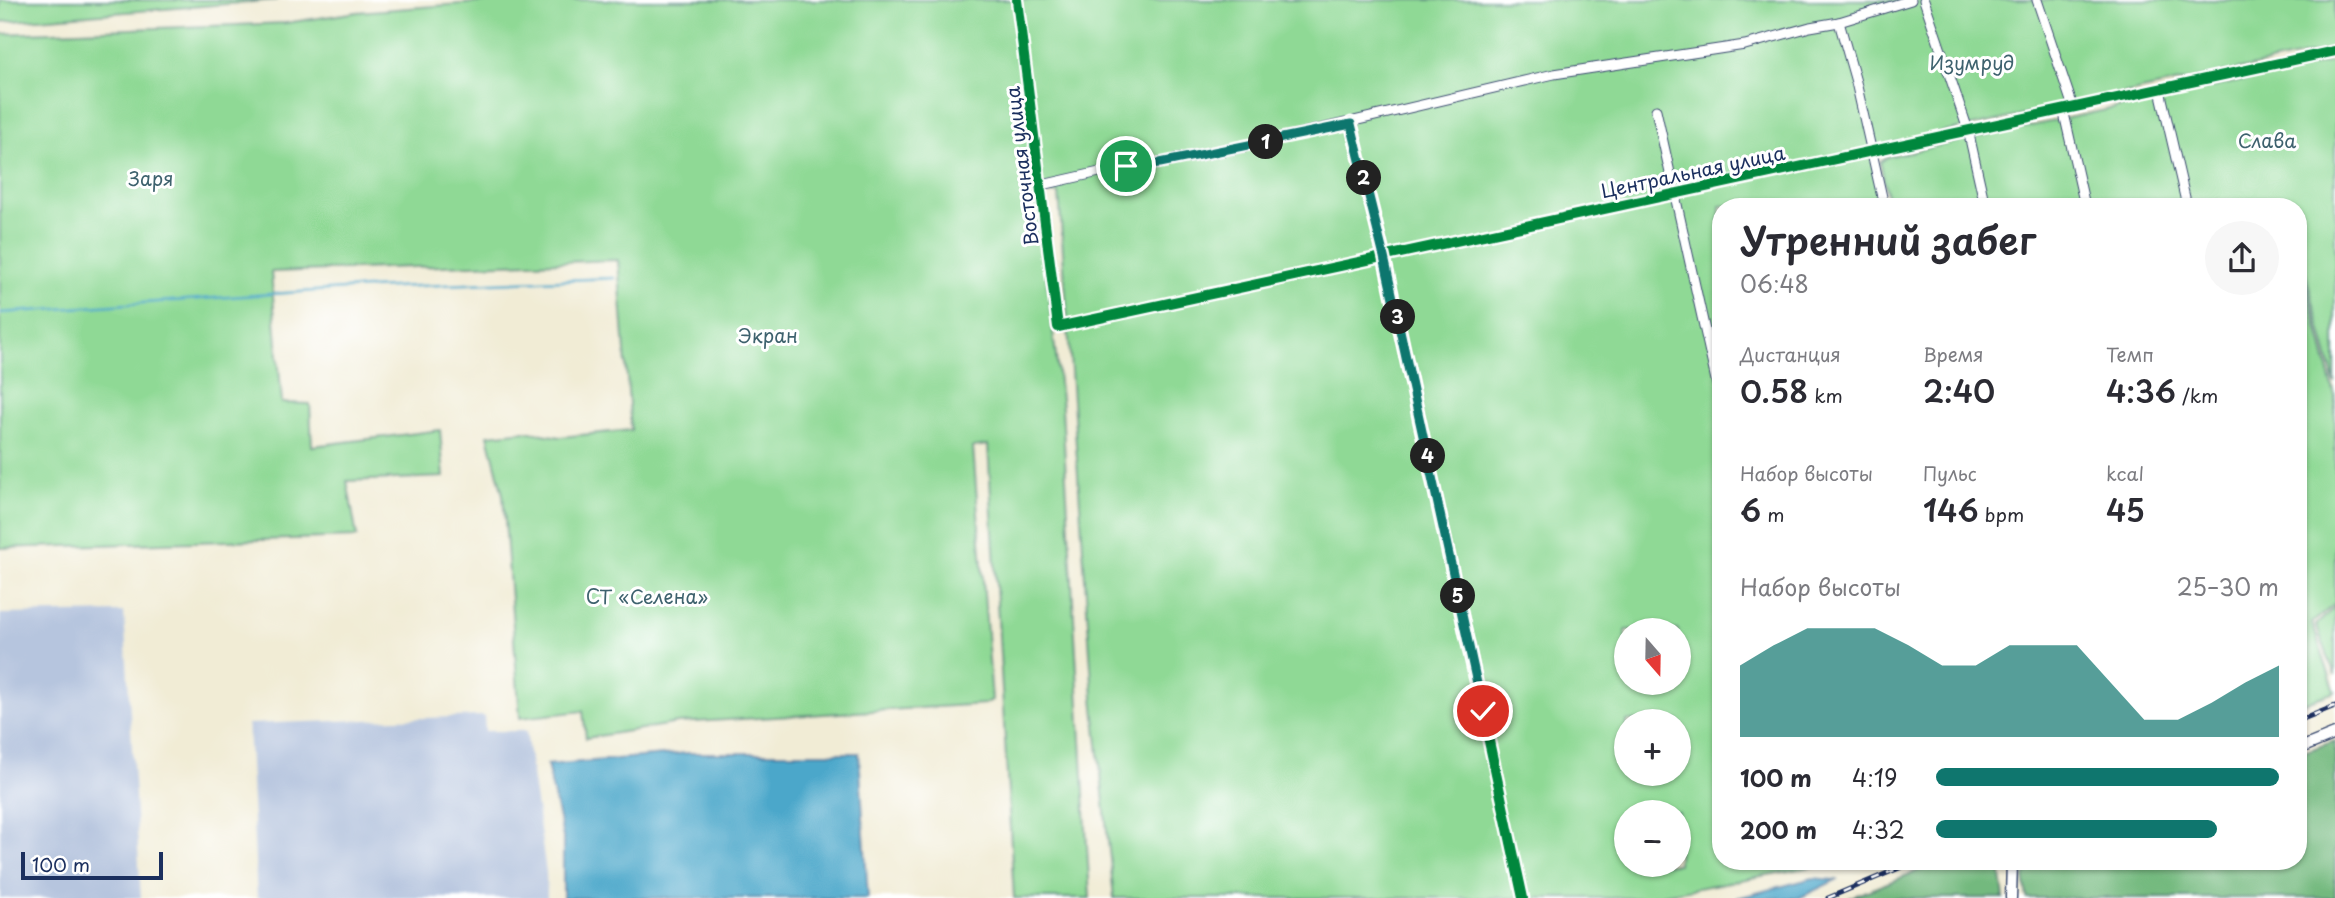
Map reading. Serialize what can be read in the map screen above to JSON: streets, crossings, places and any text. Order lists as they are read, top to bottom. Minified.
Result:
{"streets":{"street":["Восточная улица","Центральная улица"]},"crossings":[["Восточная улица","Центральная улица"]],"parks":["Изумруд","Слава","Заря","Экран","СТ «Селена»"],"scale_bar":"100 m","north":"bottom","page":{"pins":["1","2","3","4","5"],"heading":["Утренний забег","06:48"],"stats":[["Дистанция","0.58 km"],["Время","2:40"],["Темп","4:36 /km"],["Набор высоты","6 m"],["Пульс","146 bpm"],["kcal","45"]],"chart":["Набор высоты","25–30 m"],"map_buttons":["+","−"],"list":[{"name":"100 m","note":"4:19"},{"name":"200 m","note":"4:32"}],"scale":"100 m"}}
